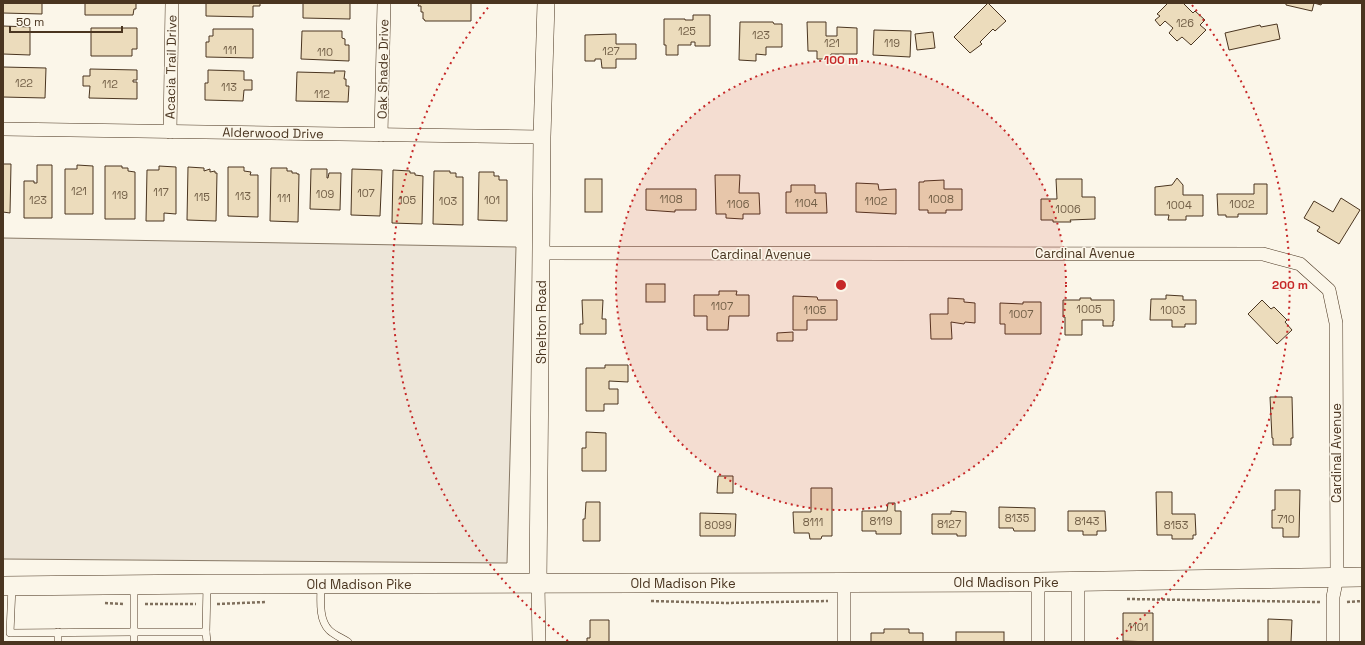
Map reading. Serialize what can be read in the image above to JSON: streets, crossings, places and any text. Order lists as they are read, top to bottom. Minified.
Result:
{"streets":{"main road":["Old Madison Pike"],"street":["Acacia Trail Drive","Oak Shade Drive","Alderwood Drive","Cardinal Avenue","Shelton Road"]},"crossings":[["Acacia Trail Drive","Alderwood Drive"],["Oak Shade Drive","Alderwood Drive"],["Alderwood Drive","Shelton Road"],["Cardinal Avenue","Shelton Road"],["Cardinal Avenue","Old Madison Pike"],["Shelton Road","Old Madison Pike"]],"house_numbers":["126","125","123","121","119","111","127","110","122","112","113","112","121","117","107","109","119","113","115","111","1108","1008","123","105","101","103","1102","1104","1106","1002","1004","1006","1107","1005","1105","1003","1007","8135","710","8119","8143","8111","8127","8099","8153","1101"],"scale_bar":"50 m","rings":["100 m","200 m"]}
